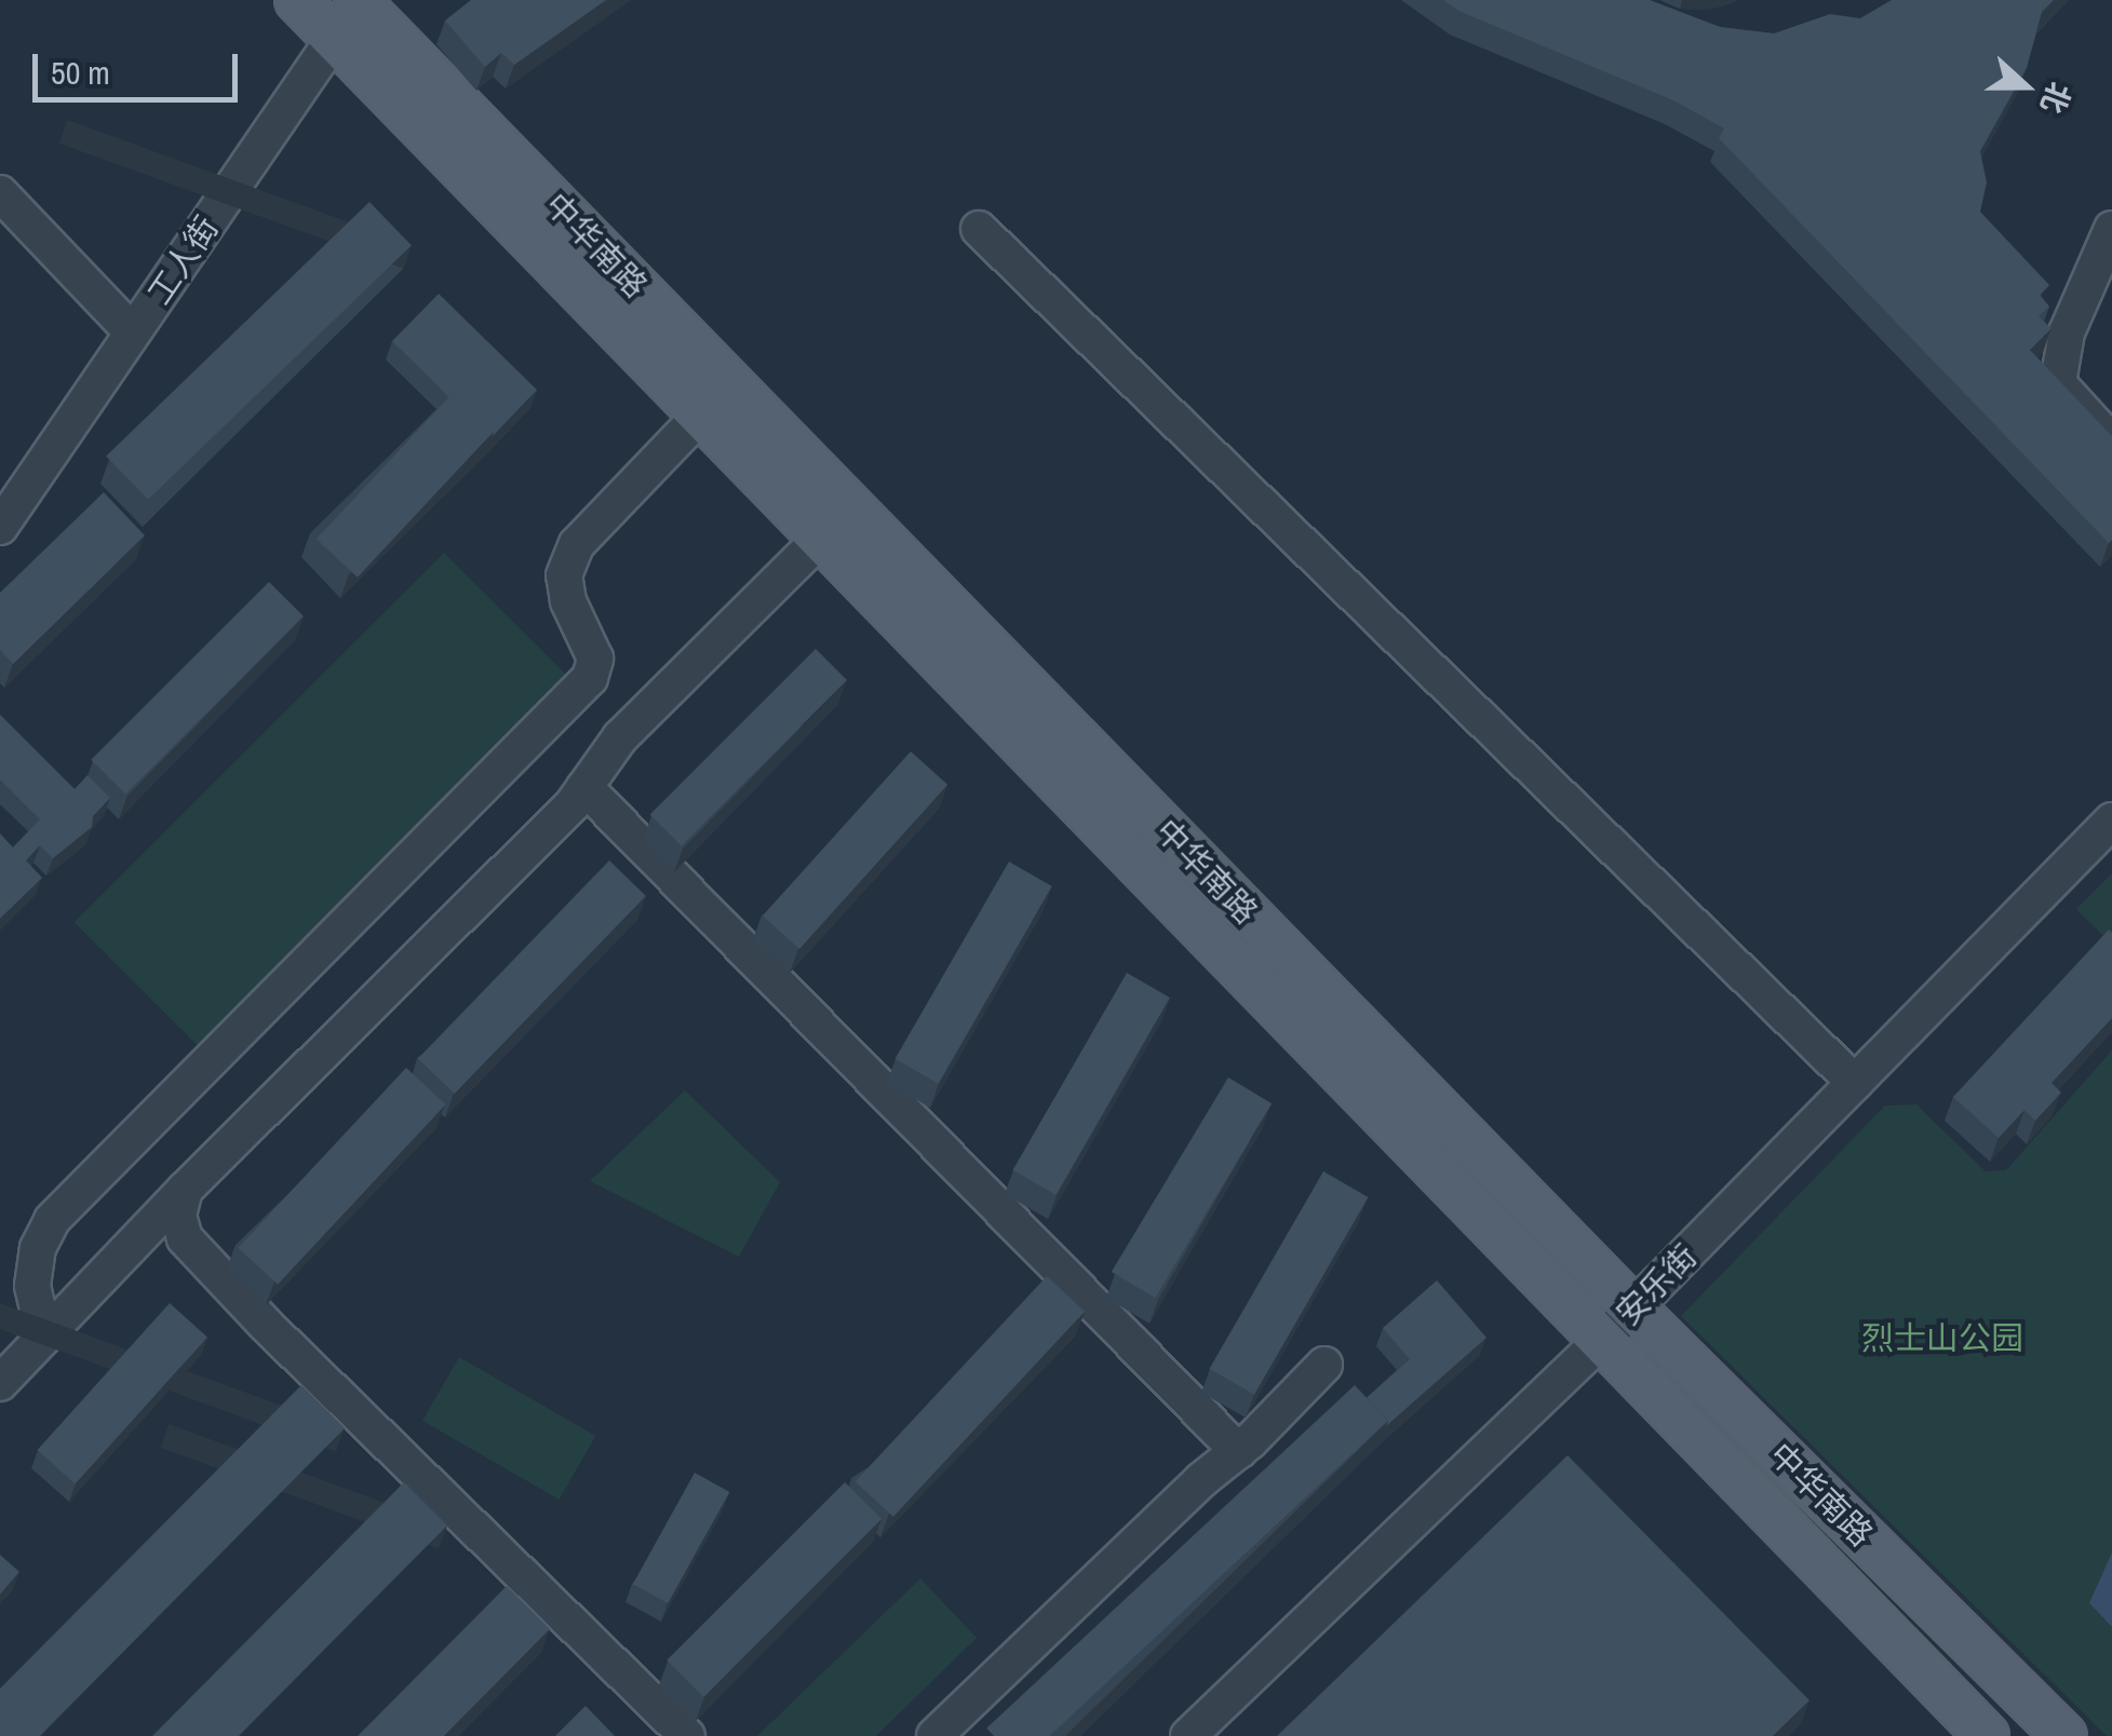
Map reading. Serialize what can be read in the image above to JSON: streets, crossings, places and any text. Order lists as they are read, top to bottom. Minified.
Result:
{"streets":{"main road":["中华南路"],"street":["工人街","安乐街"]},"crossings":[["中华南路","工人街"],["中华南路","安乐街"]],"parks":["烈士山公园"],"scale_bar":"50 m","north":"right"}
